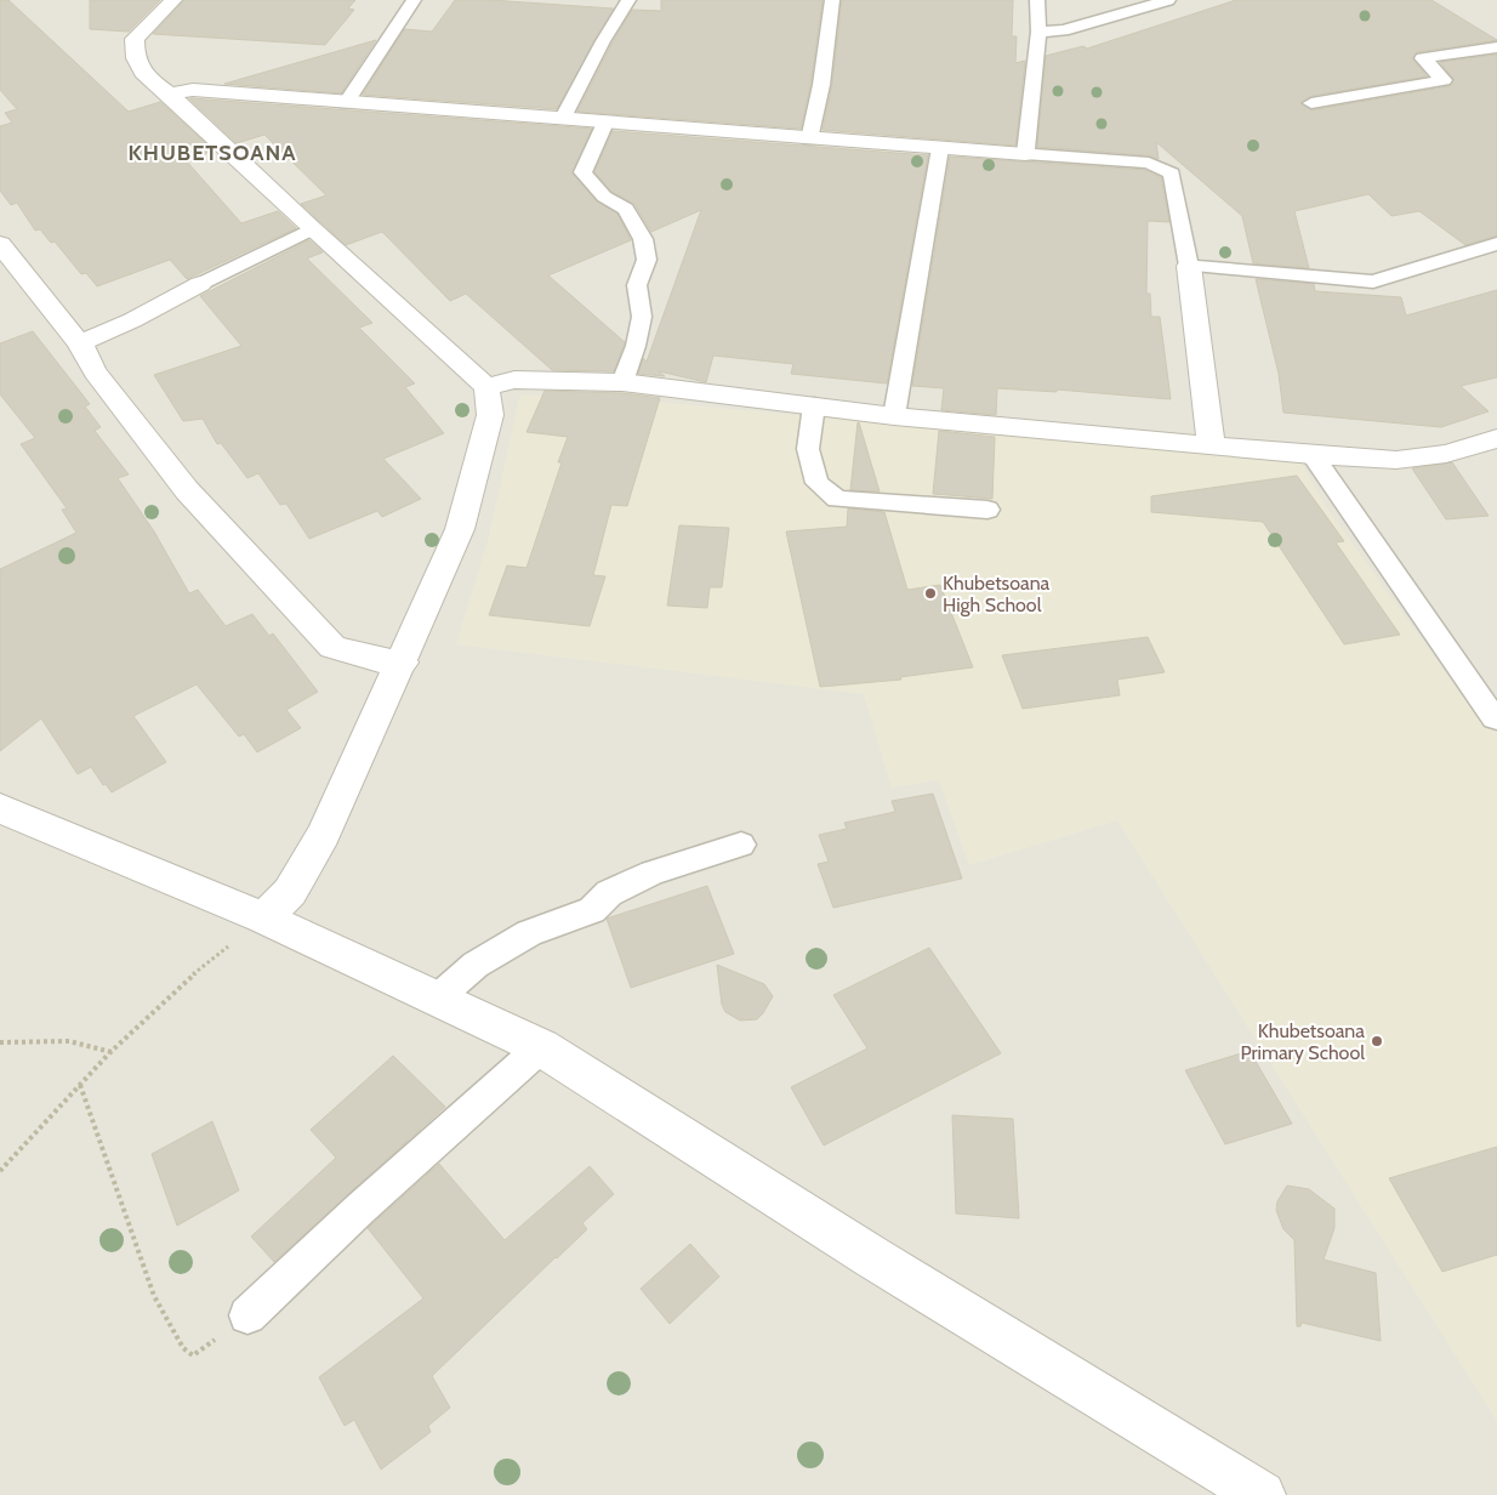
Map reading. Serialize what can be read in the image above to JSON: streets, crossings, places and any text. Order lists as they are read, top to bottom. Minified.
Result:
{"districts":["KHUBETSOANA"],"places":["Khubetsoana High School","Khubetsoana Primary School"]}
